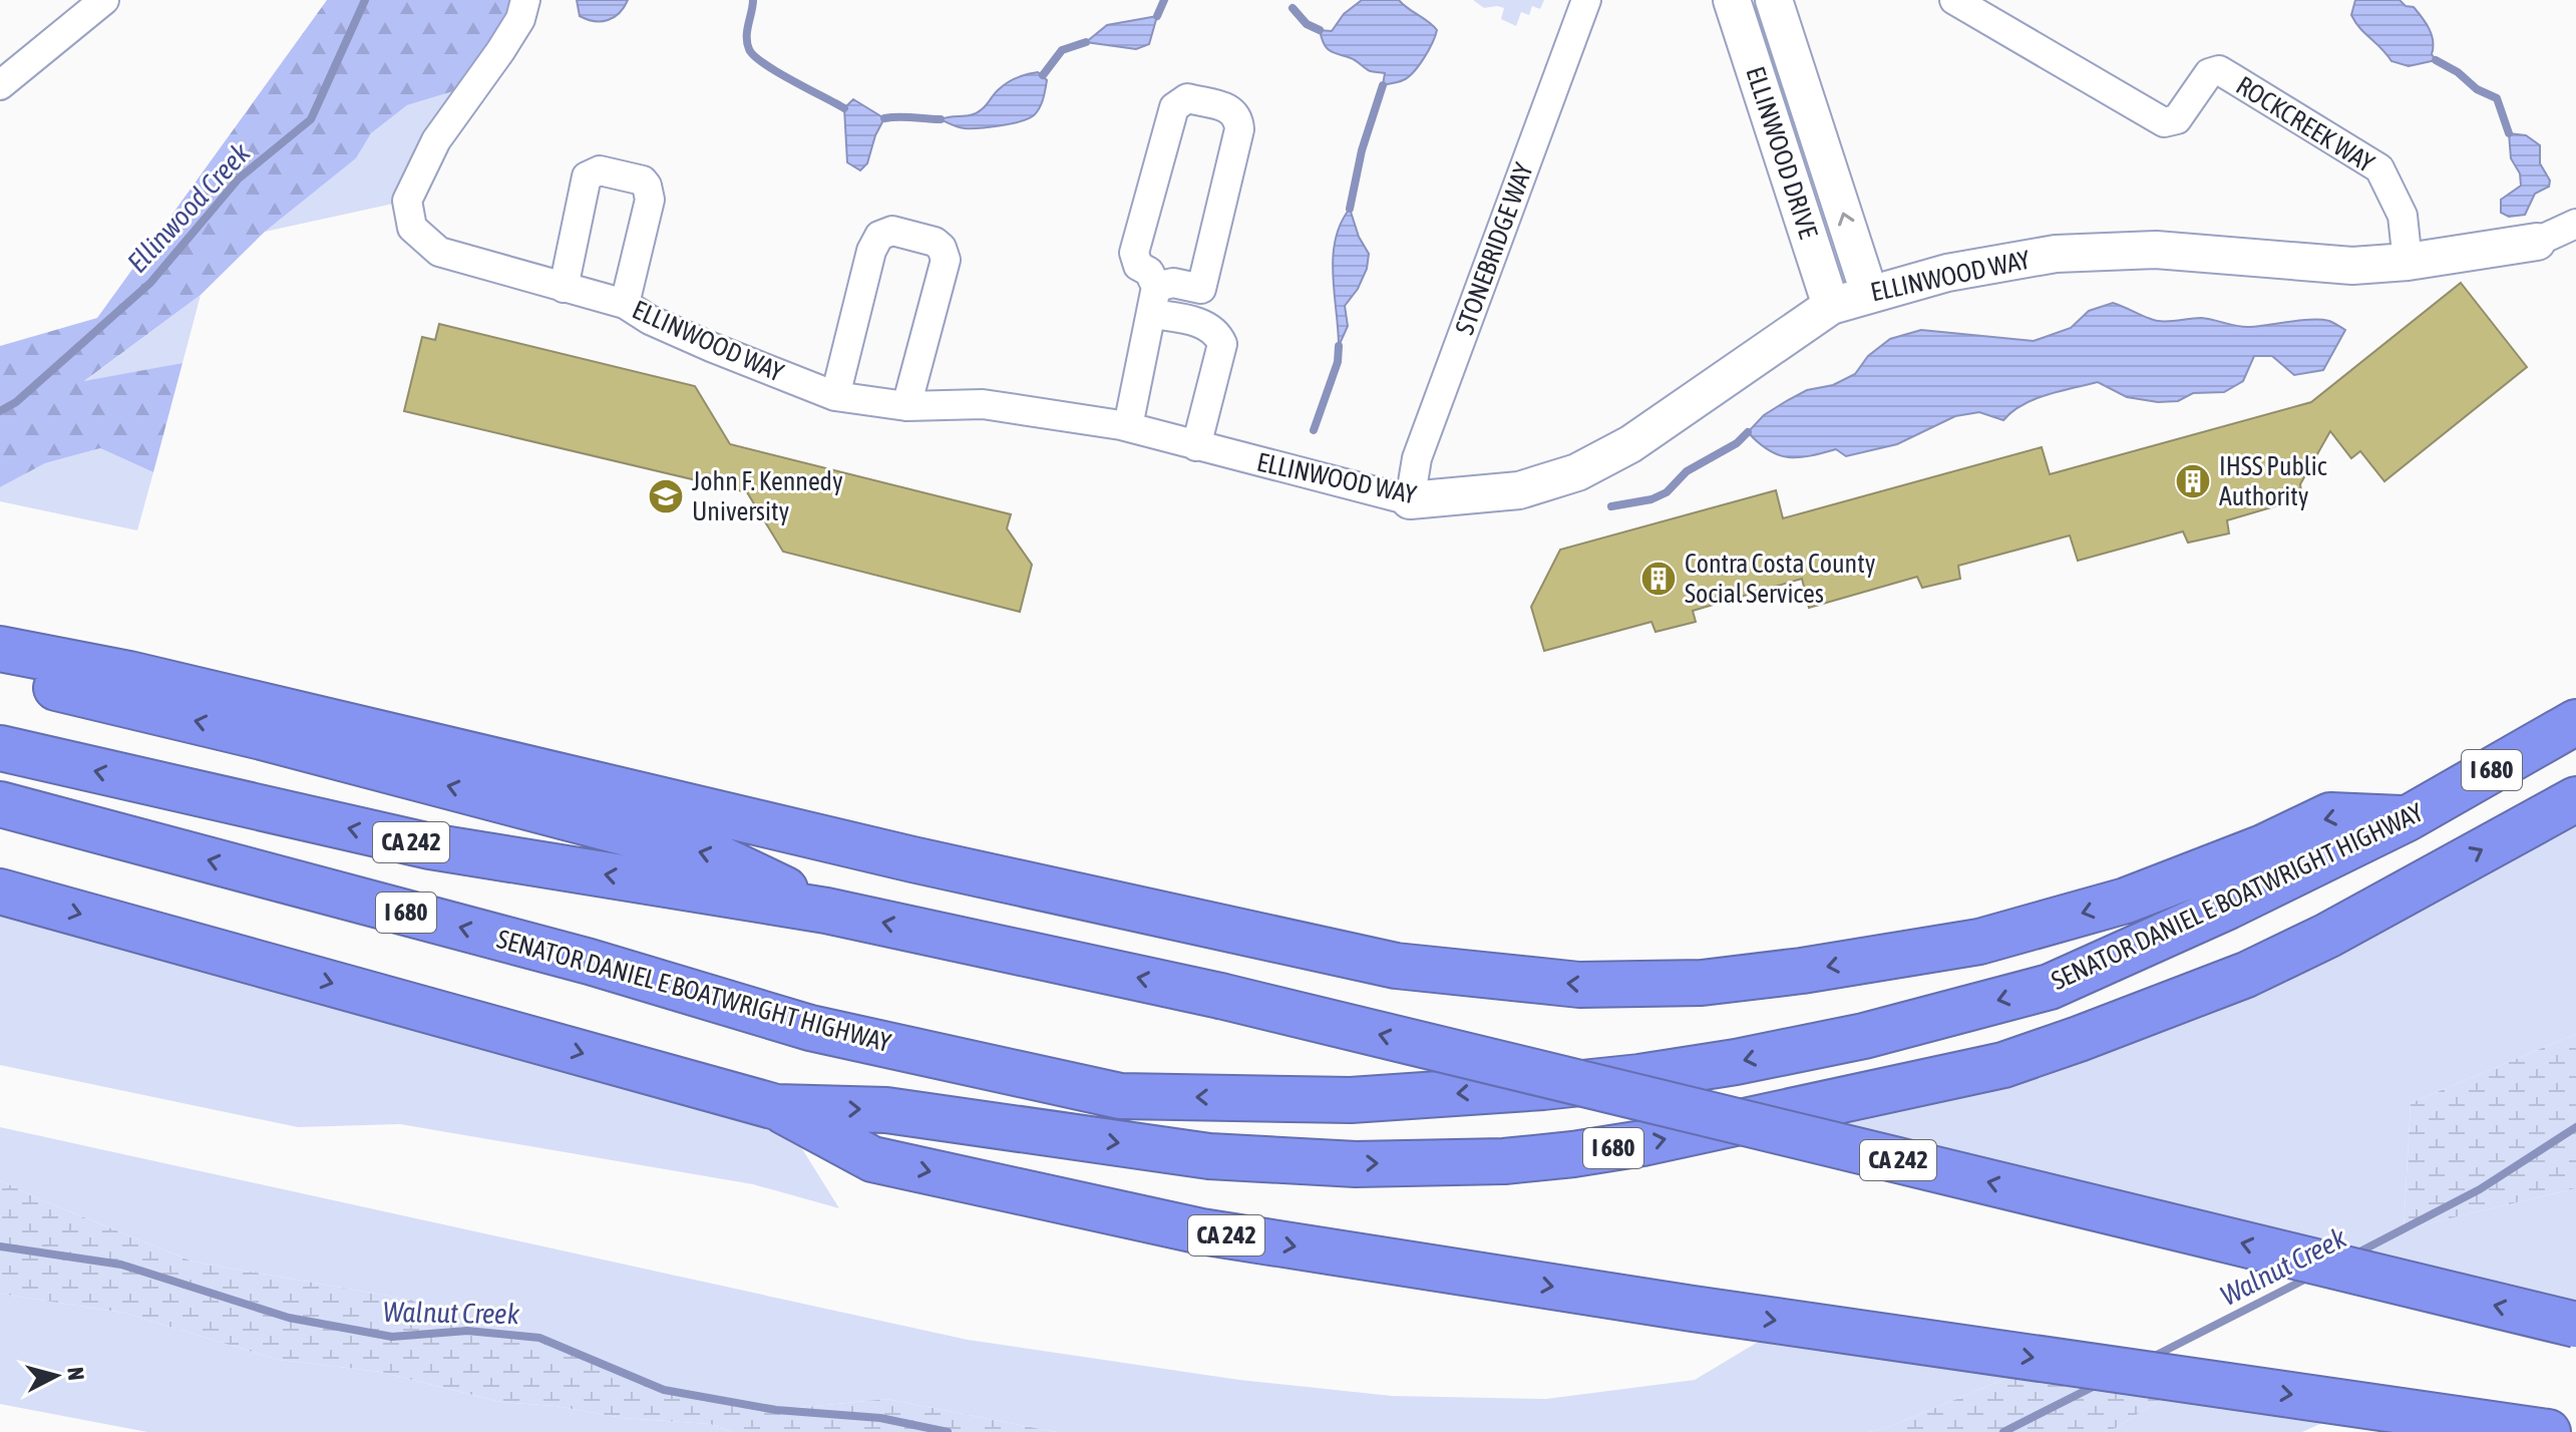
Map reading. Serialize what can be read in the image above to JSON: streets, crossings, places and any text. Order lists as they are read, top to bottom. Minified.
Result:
{"streets":{"highway":["I 680","CA 242","SENATOR DANIEL E BOATWRIGHT HIGHWAY"],"street":["ROCKCREEK WAY","ELLINWOOD DRIVE","STONEBRIDGE WAY","ELLINWOOD WAY"]},"crossings":[["ROCKCREEK WAY","ELLINWOOD WAY"],["ELLINWOOD DRIVE","ELLINWOOD WAY"],["STONEBRIDGE WAY","ELLINWOOD WAY"],["I 680","CA 242"]],"water":["Ellinwood Creek","Walnut Creek"],"places":{"building":["IHSS Public Authority","Contra Costa County Social Services"],"school or university":["John F. Kennedy University"]},"north":"right"}
